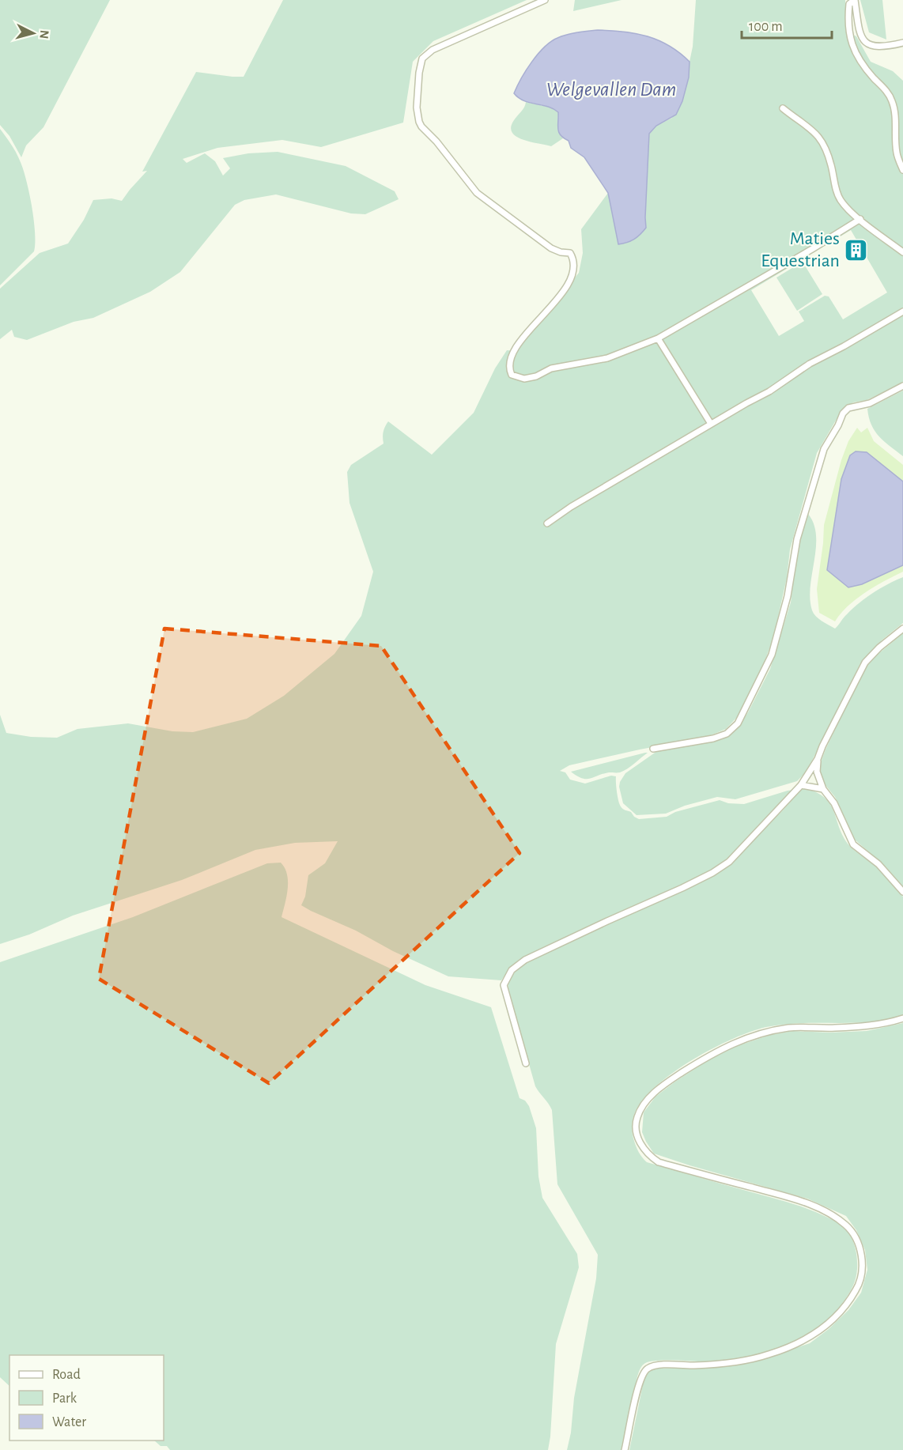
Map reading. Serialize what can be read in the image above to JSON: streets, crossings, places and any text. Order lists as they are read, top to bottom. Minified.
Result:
{"water":["Welgevallen Dam"],"places":{"building":["Maties Equestrian"]},"legend":["Road","Park","Water"],"scale_bar":"100 m","north":"right"}
